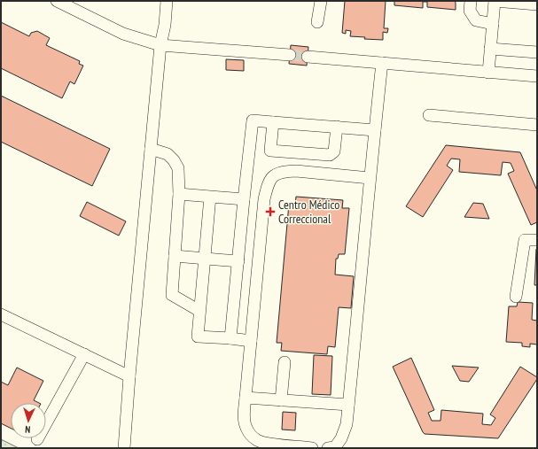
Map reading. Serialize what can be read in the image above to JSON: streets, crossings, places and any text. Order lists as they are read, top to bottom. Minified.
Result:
{"places":{"health":["Centro Médico Correccional"]},"north":"bottom"}
